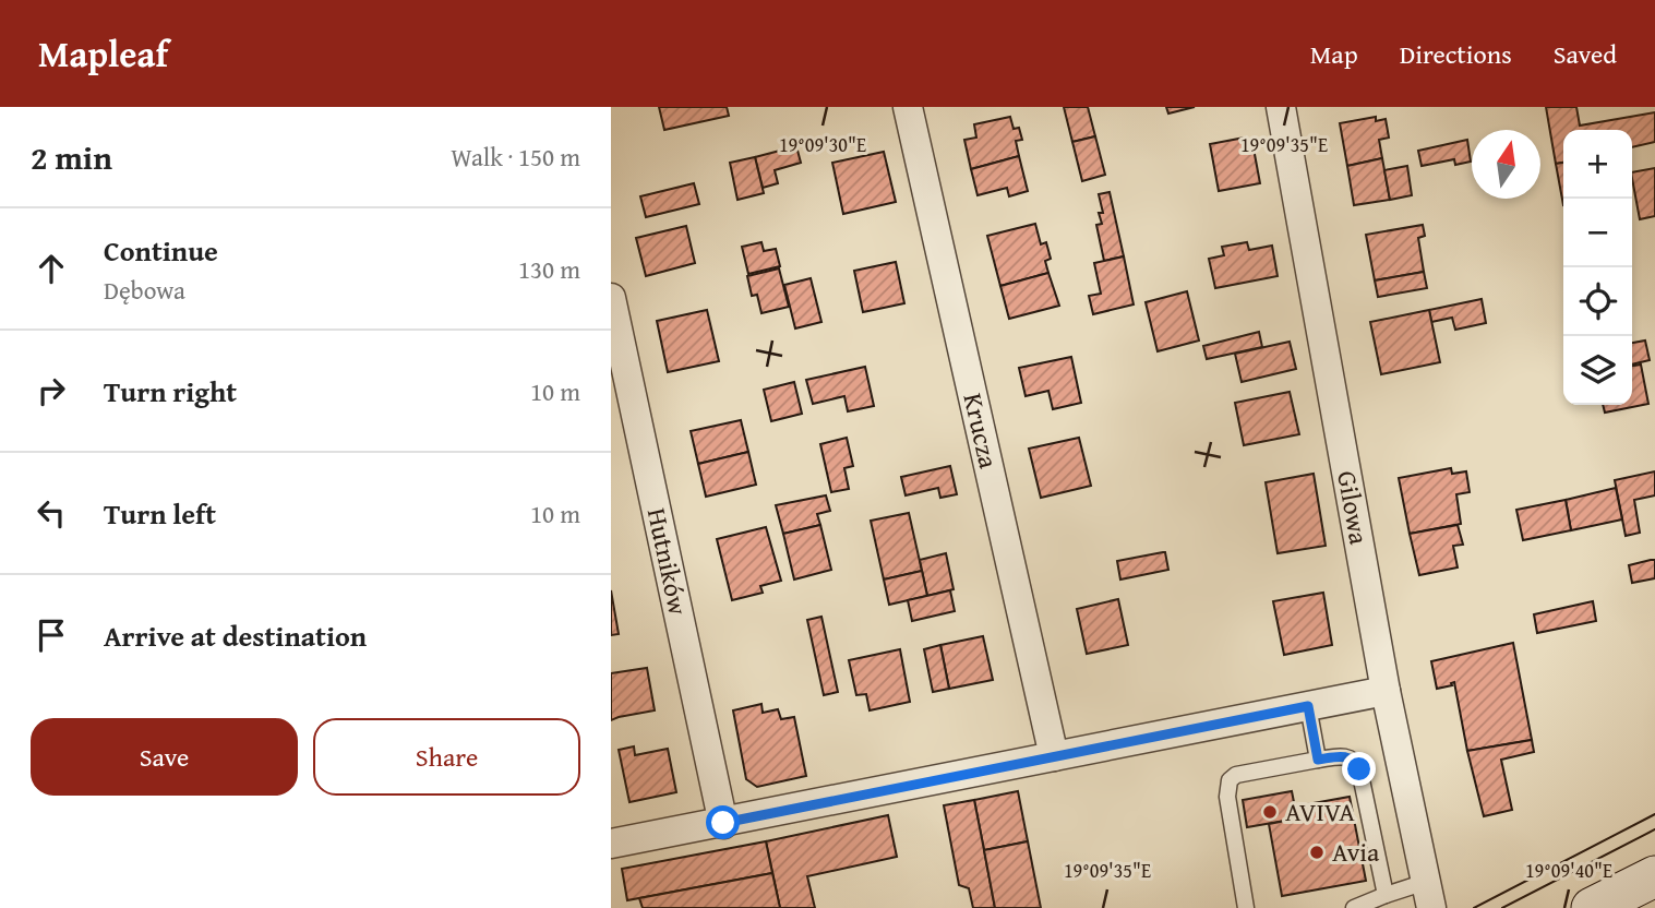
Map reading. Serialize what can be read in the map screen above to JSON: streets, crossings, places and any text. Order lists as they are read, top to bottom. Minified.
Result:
{"streets":{"street":["Krucza","Gilowa","Hutników"]},"places":["AVIVA","Avia"],"north":"top","page":{"header":"Mapleaf","nav":["Map","Directions","Saved"],"heading":["2 min","Walk · 150 m"],"map_buttons":["+","−"],"list":[["Continue","Dębowa","130 m"],["Turn right","10 m"],["Turn left","10 m"],"Arrive at destination"],"buttons":["Save","Share"]},"coordinates":["19°09'30\"E","19°09'35\"E","19°09'40\"E"]}
